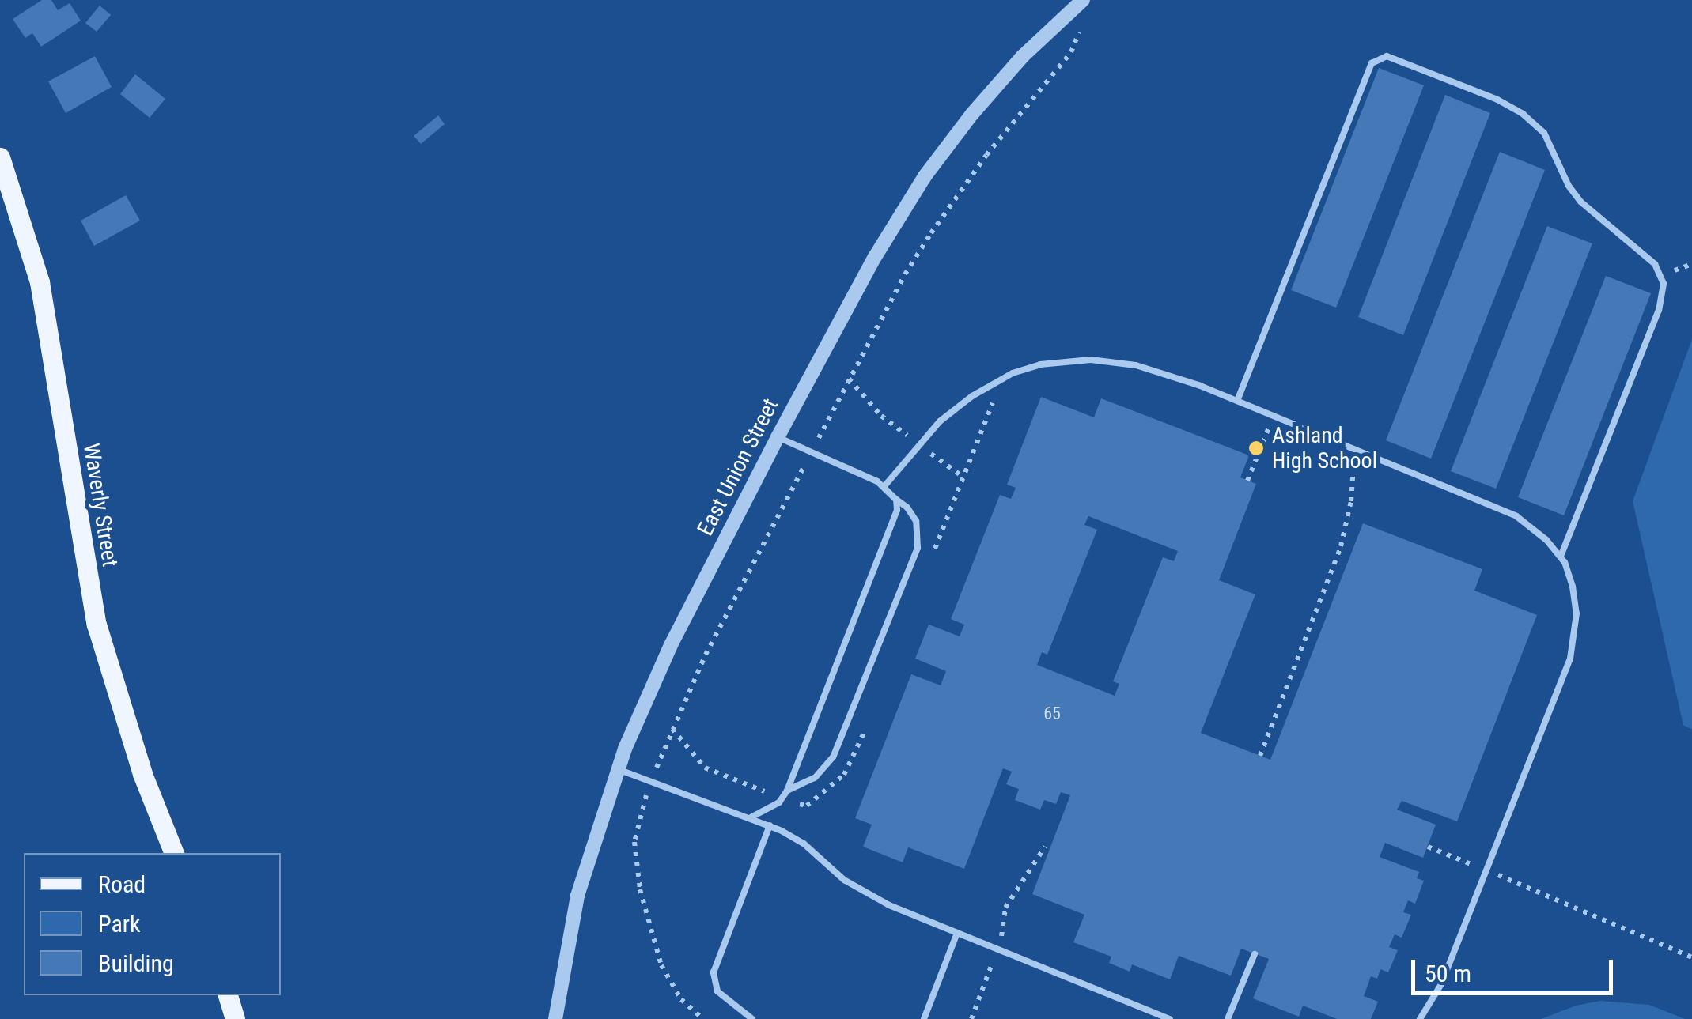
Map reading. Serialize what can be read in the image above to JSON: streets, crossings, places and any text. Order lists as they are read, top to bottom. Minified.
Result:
{"streets":{"main road":["Waverly Street"],"street":["East Union Street"]},"places":["Ashland High School"],"house_numbers":["65"],"legend":["Road","Park","Building"],"scale_bar":"50 m"}
